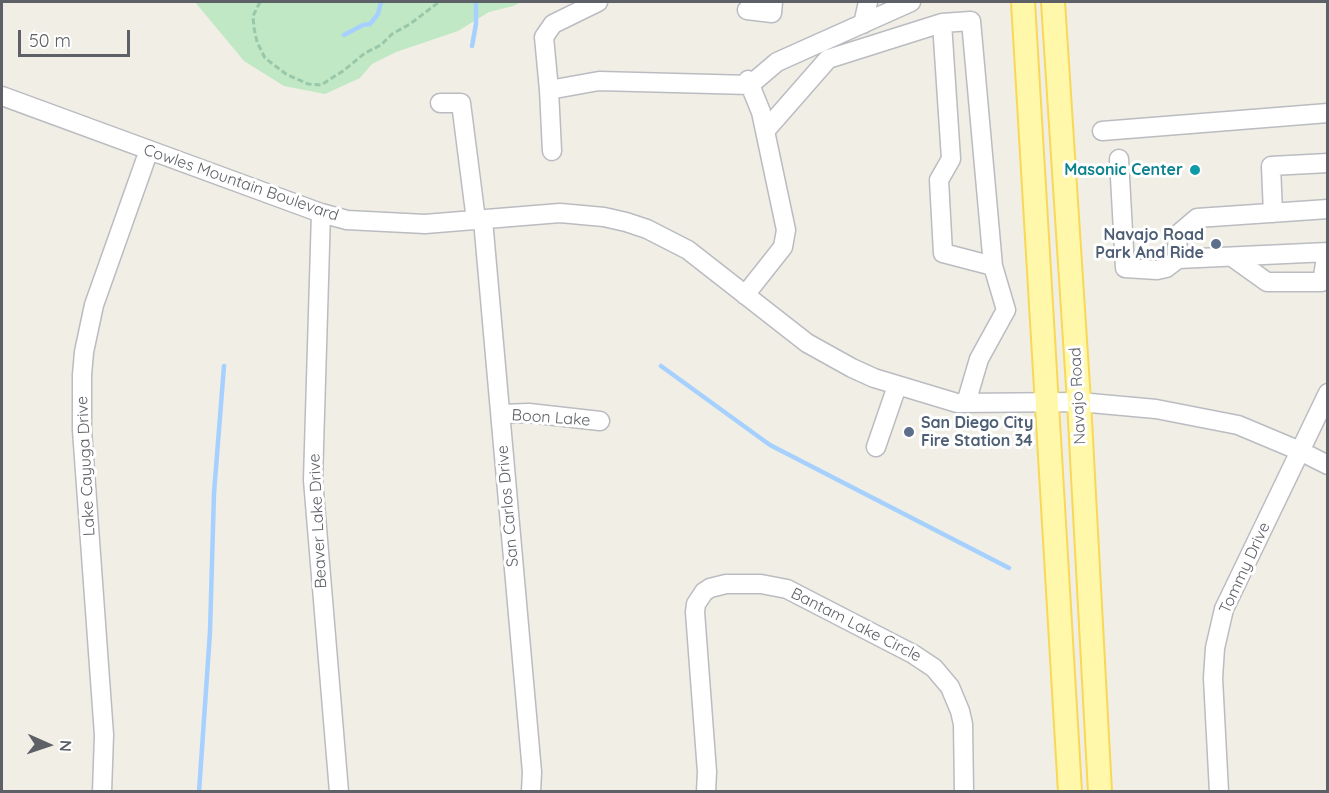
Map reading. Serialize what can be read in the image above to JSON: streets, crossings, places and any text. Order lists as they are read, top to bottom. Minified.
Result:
{"streets":{"main road":["Navajo Road"],"street":["Cowles Mountain Boulevard","Boon Lake","Lake Cayuga Drive","San Carlos Drive","Beaver Lake Drive","Tommy Drive","Bantam Lake Circle"]},"crossings":[["Cowles Mountain Boulevard","Navajo Road"],["Cowles Mountain Boulevard","Lake Cayuga Drive"],["Cowles Mountain Boulevard","San Carlos Drive"],["Cowles Mountain Boulevard","Beaver Lake Drive"],["Cowles Mountain Boulevard","Tommy Drive"],["Boon Lake","San Carlos Drive"]],"places":["Masonic Center","Navajo Road Park And Ride","San Diego City Fire Station 34"],"scale_bar":"50 m","north":"right"}
